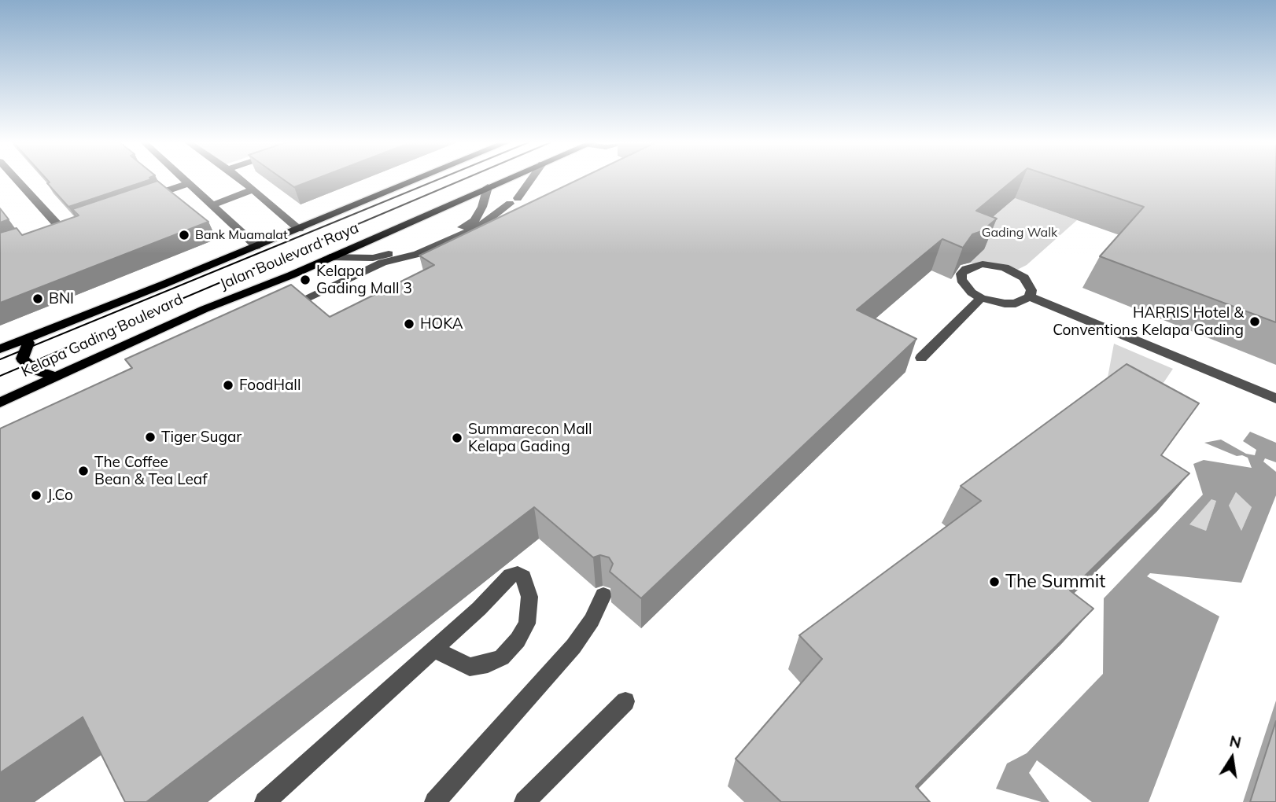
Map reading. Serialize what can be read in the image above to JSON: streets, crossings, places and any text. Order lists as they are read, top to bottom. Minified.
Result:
{"streets":{"main road":["Jalan Boulevard Raya","Kelapa Gading Boulevard"]},"crossings":[["Jalan Boulevard Raya","Kelapa Gading Boulevard"]],"parks":["Gading Walk"],"places":["Bank Muamalat","Kelapa Gading Mall 3","BNI","HARRIS Hotel & Conventions Kelapa Gading","HOKA","FoodHall","Tiger Sugar","Summarecon Mall Kelapa Gading","The Coffee Bean & Tea Leaf","J.Co","The Summit"],"north":"top"}
